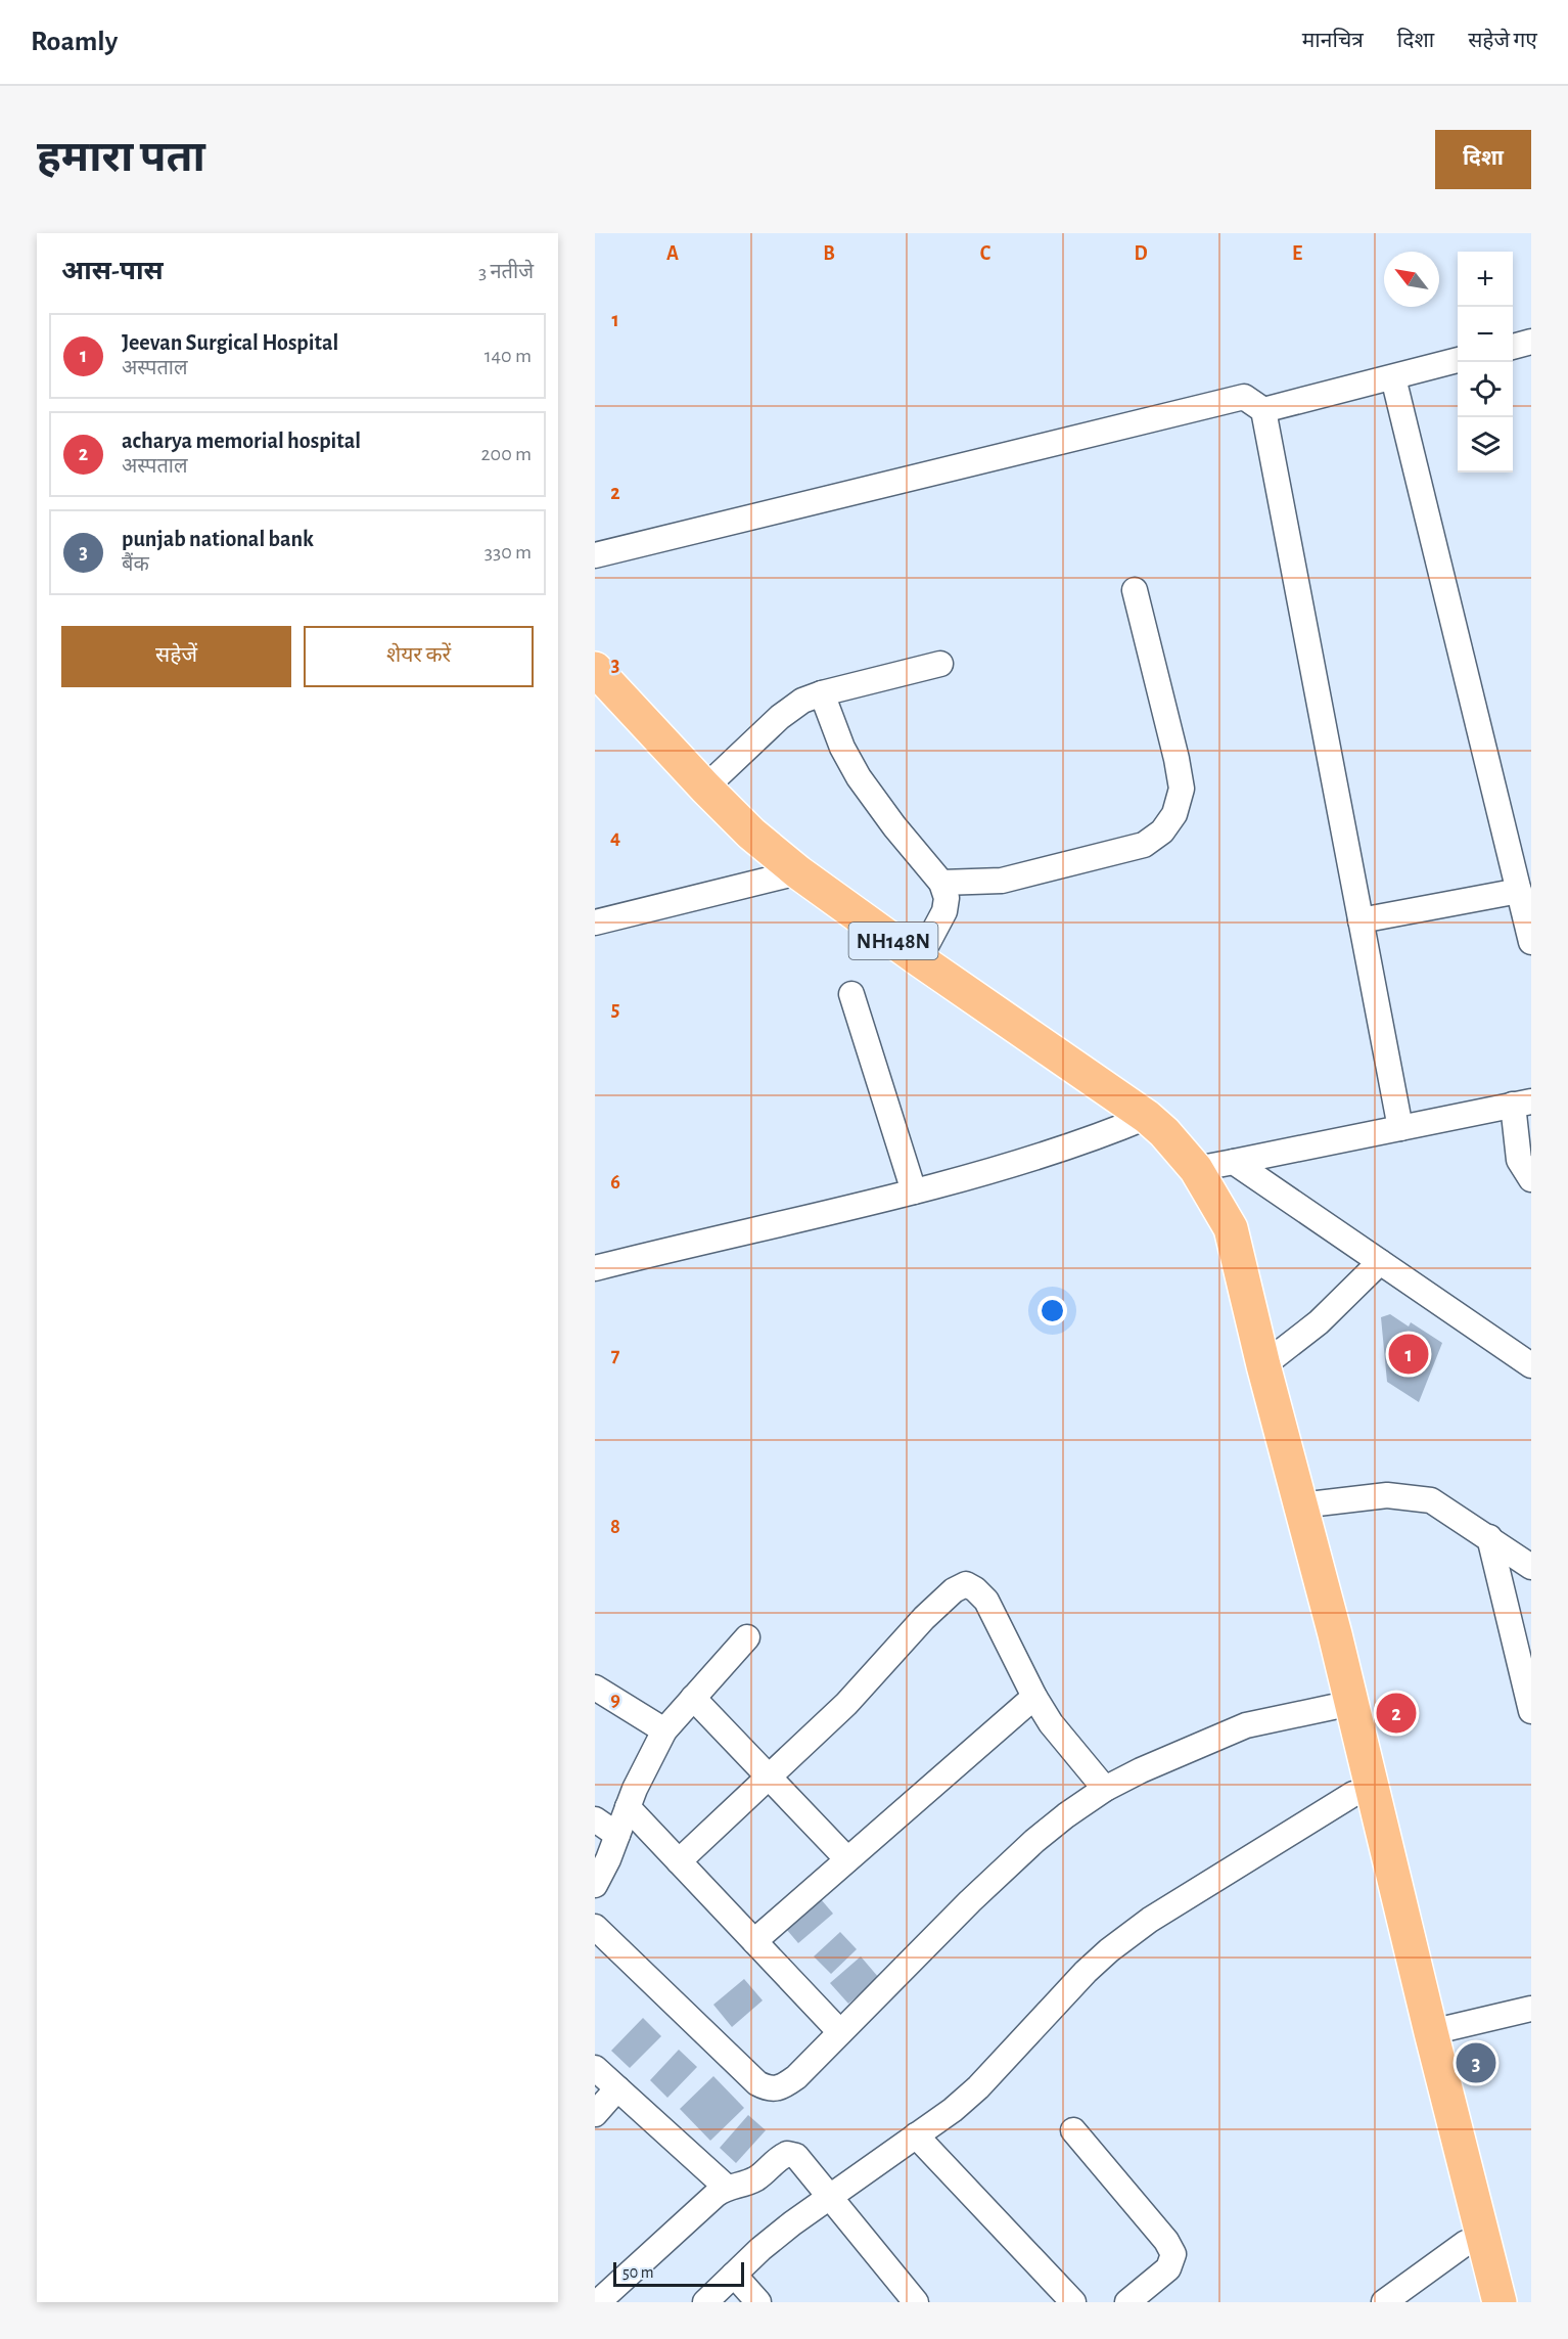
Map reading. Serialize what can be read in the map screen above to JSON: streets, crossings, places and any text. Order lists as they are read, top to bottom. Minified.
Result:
{"streets":{"highway":["NH148N"]},"scale_bar":"50 m","north":"top left","page":{"header":"Roamly","nav":["मानचित्र","दिशा","सहेजे गए"],"buttons":["दिशा",["सहेजें","शेयर करें"]],"title":"हमारा पता","heading":["आस-पास","3 नतीजे"],"map_buttons":["+","−"],"list":[{"mark":"1","name":"Jeevan Surgical Hospital","note":"अस्पताल","value":"140 m"},{"mark":"2","name":"acharya memorial hospital","note":"अस्पताल","value":"200 m"},{"mark":"3","name":"punjab national bank","note":"बैंक","value":"330 m"}],"pins":["1","2","3"],"scale":"50 m"},"grid":{"columns":["A","B","C","D","E"],"rows":["1","2","3","4","5","6","7","8","9"]}}
